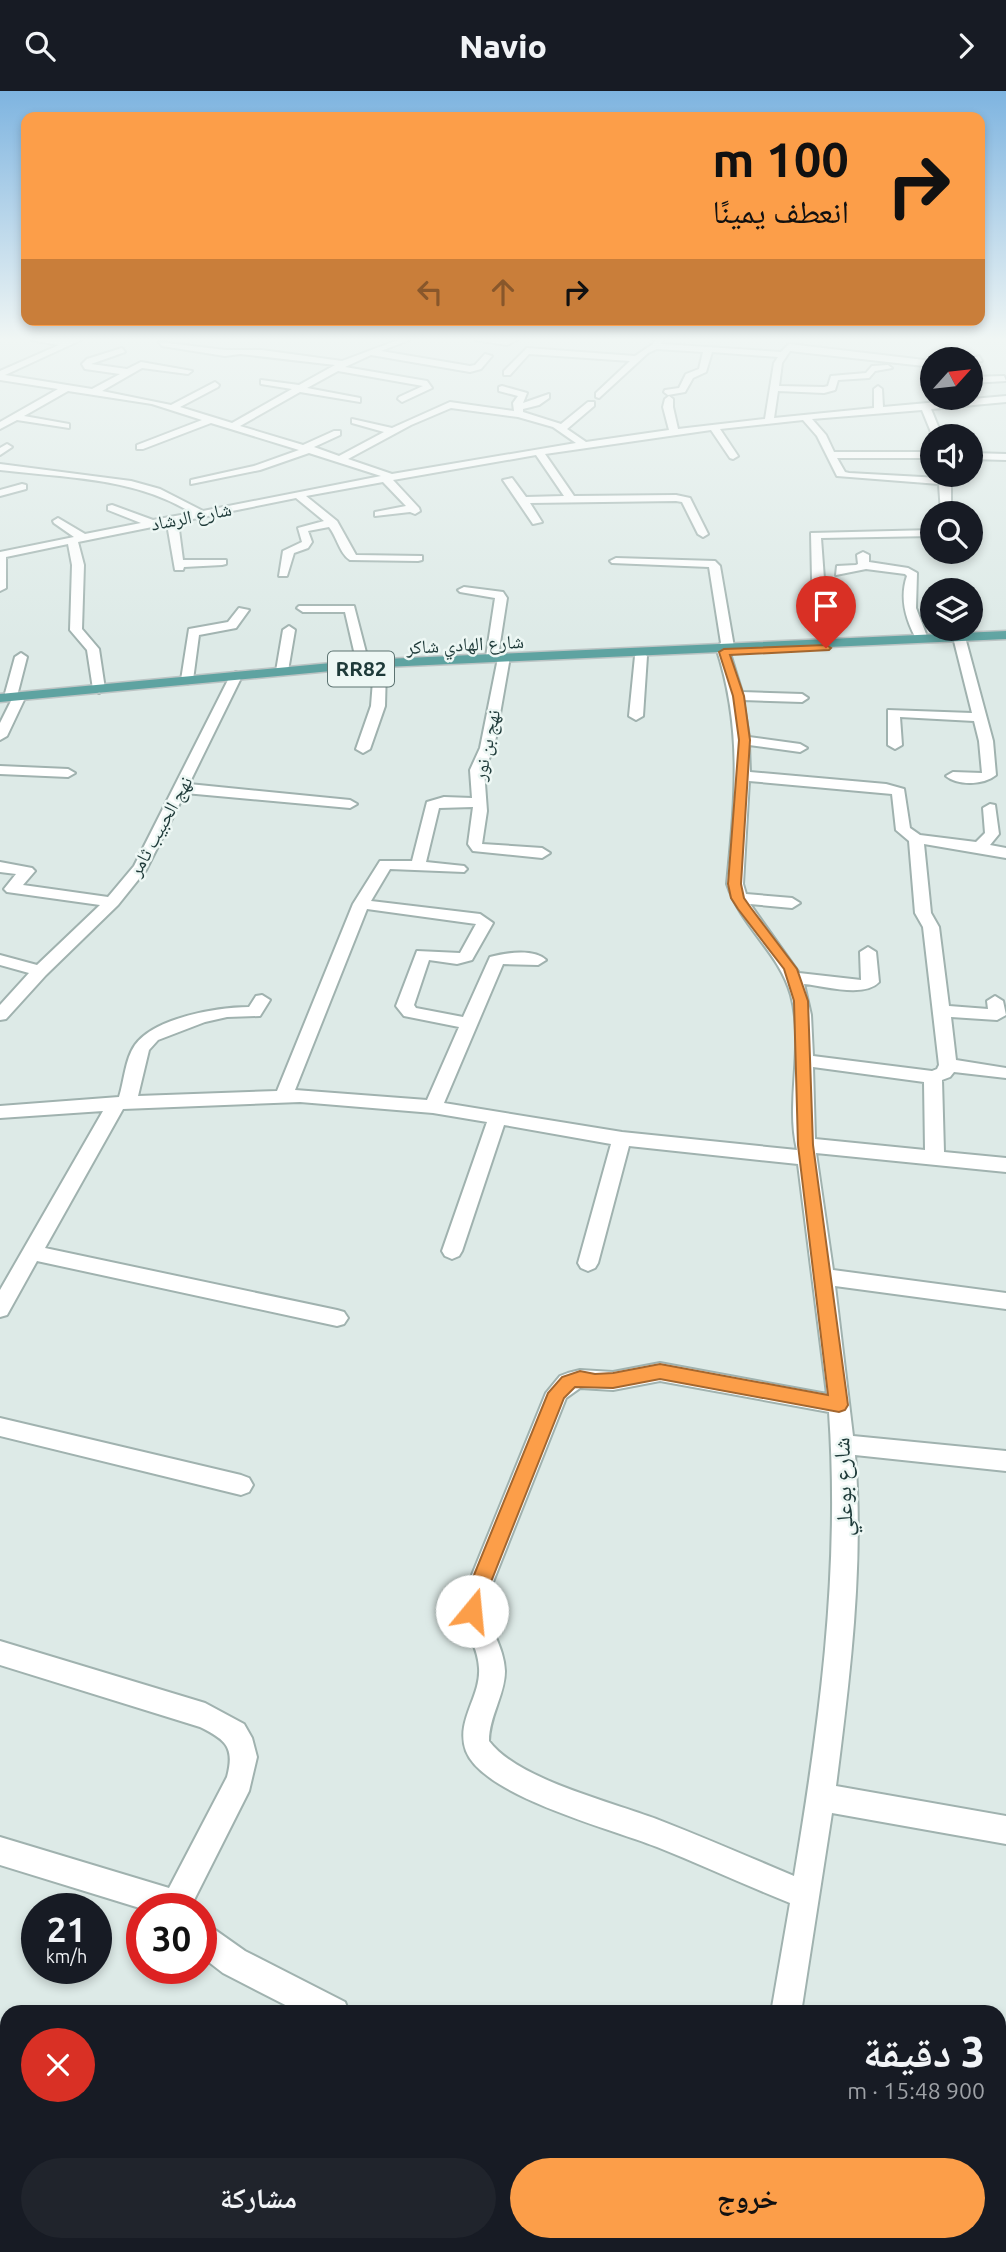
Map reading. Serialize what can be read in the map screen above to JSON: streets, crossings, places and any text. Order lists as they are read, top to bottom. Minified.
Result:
{"streets":{"main road":["شارع الهادي شاكر","RR82"],"street":["شارع الرشاد","نهج بن نور","نهج الحبيب ثامر","شارع بوعلي"]},"crossings":[["شارع الهادي شاكر","RR82"],["شارع الهادي شاكر","نهج بن نور"],["شارع الهادي شاكر","نهج الحبيب ثامر"]],"north":"top right","page":{"header":"Navio","turn":["100 m","انعطف يمينًا"],"speed":"21 km/h","limit":"30","heading":["3 دقيقة","900 m · 15:48"],"buttons":["خروج","مشاركة"]}}
